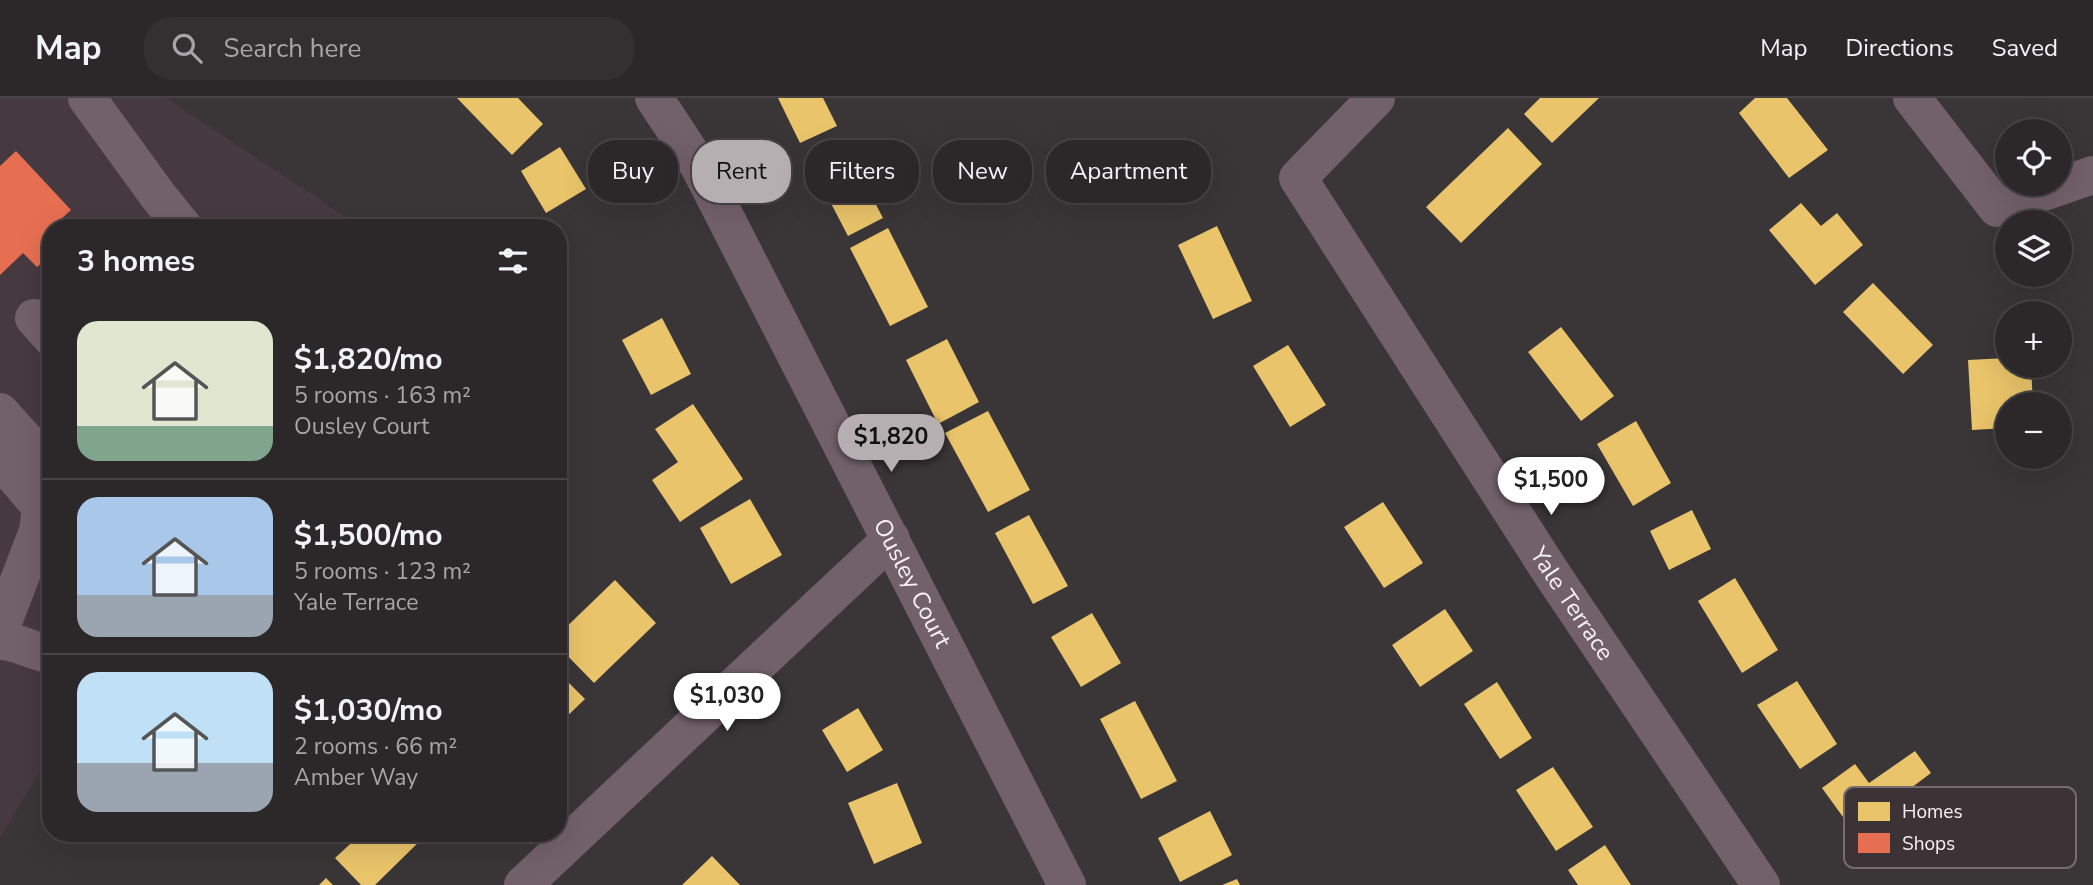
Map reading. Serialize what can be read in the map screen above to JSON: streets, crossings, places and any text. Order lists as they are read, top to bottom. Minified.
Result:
{"streets":{"street":["Ousley Court","Yale Terrace"]},"legend":["Homes","Shops"],"page":{"header":"Map","search":"Search here","nav":["Map","Directions","Saved"],"map_buttons":["+","−"],"chip":["Buy","Rent","Filters","New","Apartment"],"heading":"3 homes","list":[{"name":"$1,820/mo","note":"5 rooms · 163 m² · Ousley Court"},{"name":"$1,500/mo","note":"5 rooms · 123 m² · Yale Terrace"},{"name":"$1,030/mo","note":"2 rooms · 66 m² · Amber Way"}],"price":["$1,820","$1,500","$1,030"]}}
